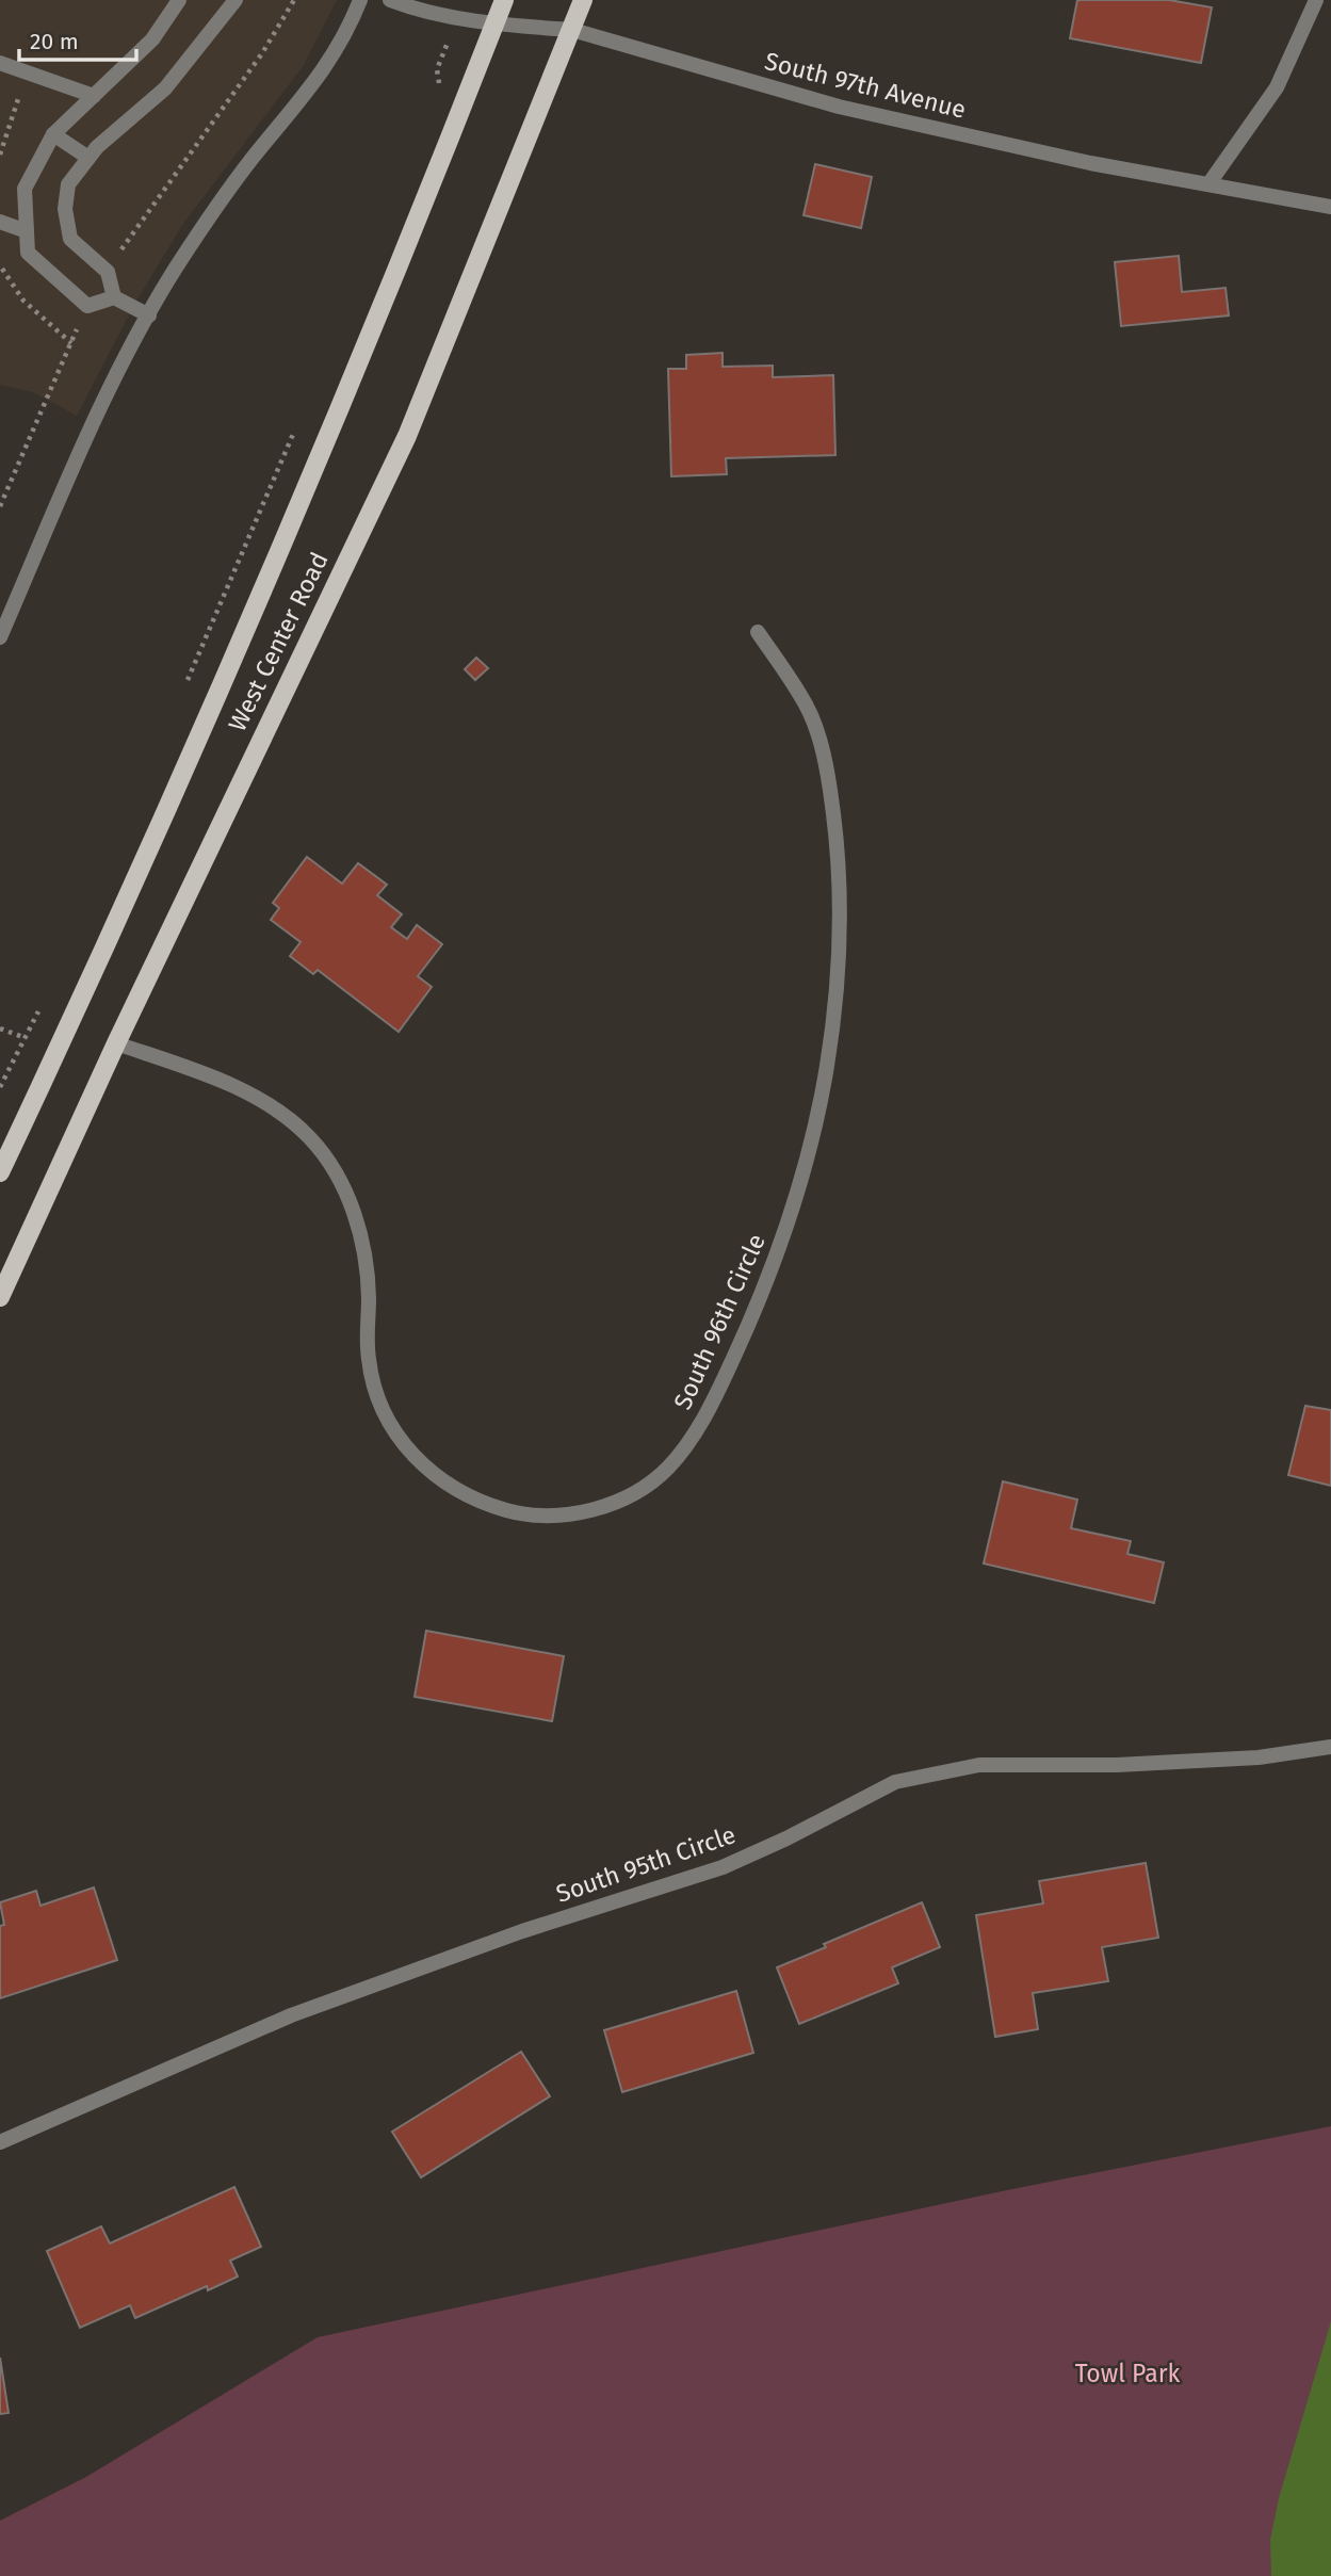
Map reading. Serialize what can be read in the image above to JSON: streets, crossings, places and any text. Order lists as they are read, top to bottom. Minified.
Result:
{"streets":{"main road":["West Center Road"],"street":["South 97th Avenue","South 96th Circle","South 95th Circle"]},"crossings":[["South 97th Avenue","West Center Road"],["West Center Road","South 96th Circle"]],"parks":["Towl Park"],"scale_bar":"20 m"}
